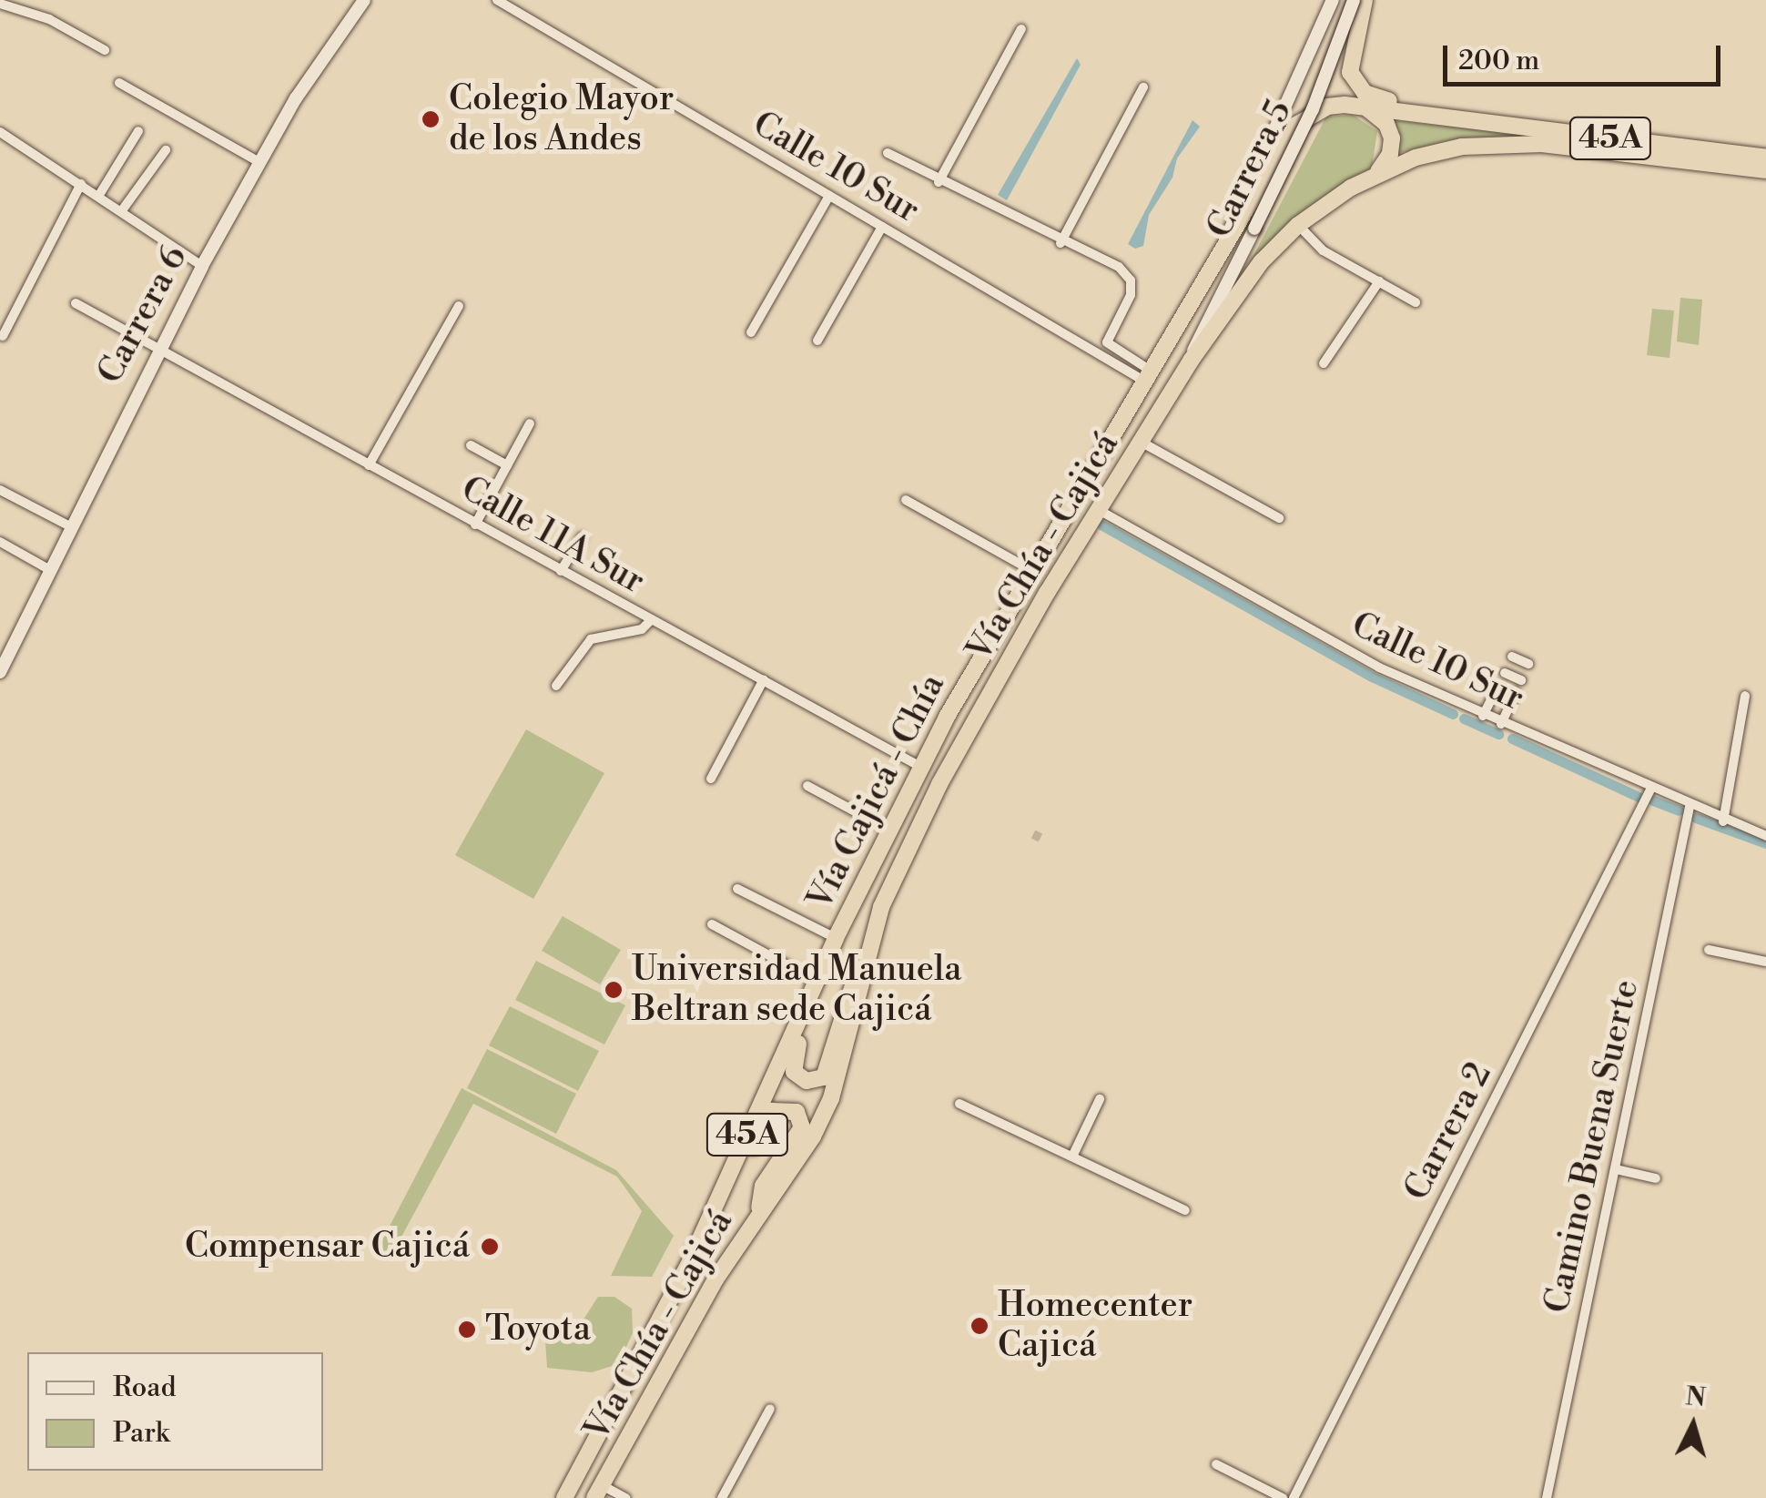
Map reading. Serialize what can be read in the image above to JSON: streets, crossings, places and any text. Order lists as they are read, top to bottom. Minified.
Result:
{"streets":{"highway":["45A","Vía Chía - Cajicá","Vía Cajicá - Chía"],"main road":["Carrera 5","Carrera 6"],"street":["Calle 10 Sur","Calle 11A Sur","Carrera 2","Camino Buena Suerte"]},"crossings":[["45A","Carrera 5"],["45A","Vía Chía - Cajicá"],["45A","Vía Cajicá - Chía"],["Calle 10 Sur","Vía Chía - Cajicá"],["Calle 10 Sur","Vía Cajicá - Chía"],["Calle 10 Sur","Carrera 2"],["Calle 10 Sur","Camino Buena Suerte"],["Carrera 5","Vía Chía - Cajicá"],["Carrera 5","Vía Cajicá - Chía"],["Carrera 6","Calle 11A Sur"],["Calle 11A Sur","Vía Cajicá - Chía"]],"places":["Colegio Mayor de los Andes","Universidad Manuela Beltran sede Cajicá","Compensar Cajicá","Homecenter Cajicá","Toyota"],"legend":["Road","Park"],"scale_bar":"200 m","north":"top"}
